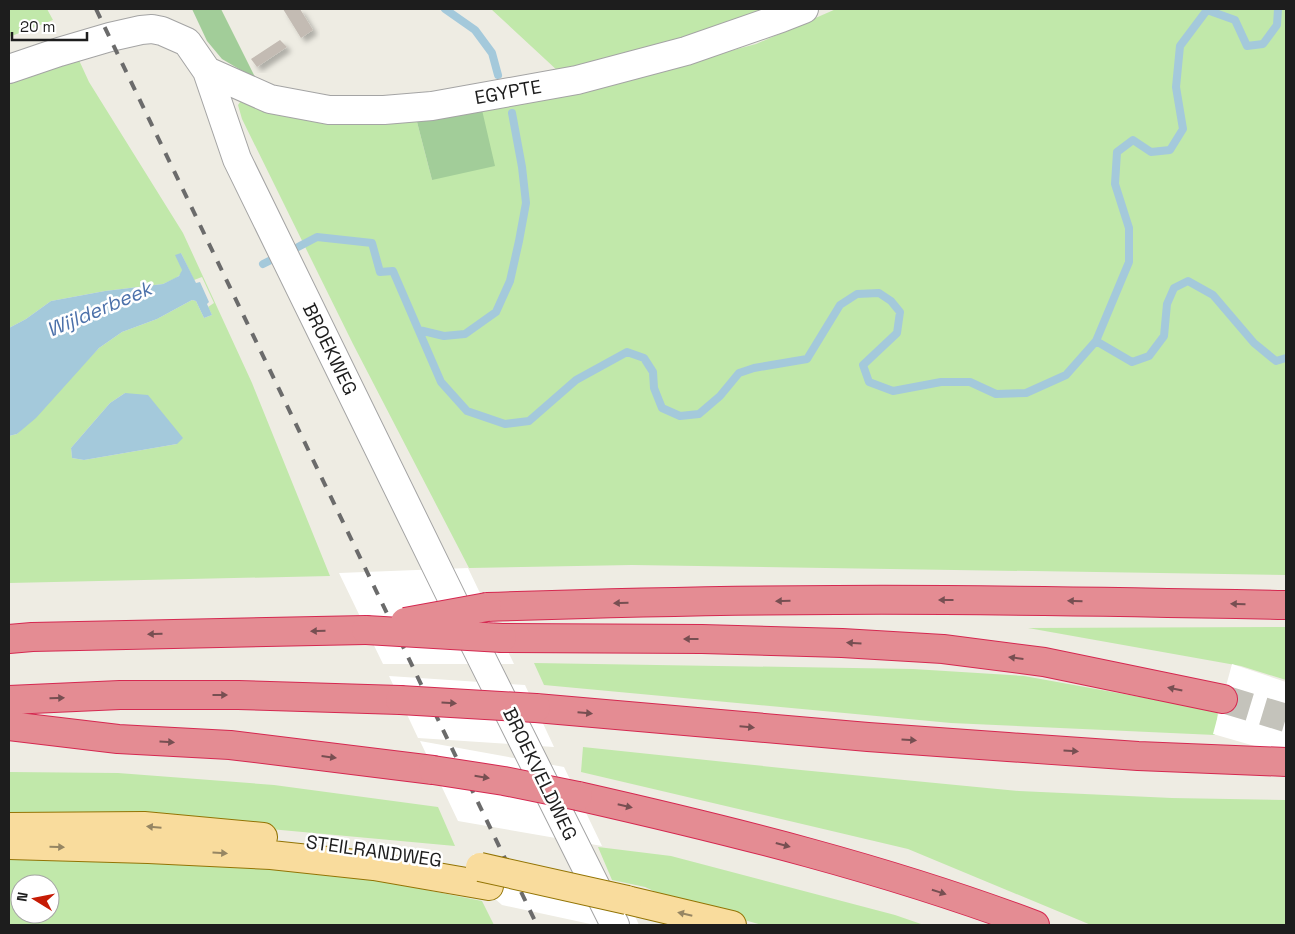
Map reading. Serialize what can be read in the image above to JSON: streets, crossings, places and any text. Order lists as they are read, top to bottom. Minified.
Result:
{"streets":{"main road":["STEILRANDWEG"],"street":["EGYPTE","BROEKWEG","BROEKVELDWEG"]},"crossings":[["EGYPTE","BROEKWEG"],["BROEKWEG","BROEKVELDWEG"],["BROEKVELDWEG","STEILRANDWEG"]],"water":["Wijlderbeek"],"scale_bar":"20 m","north":"left"}
